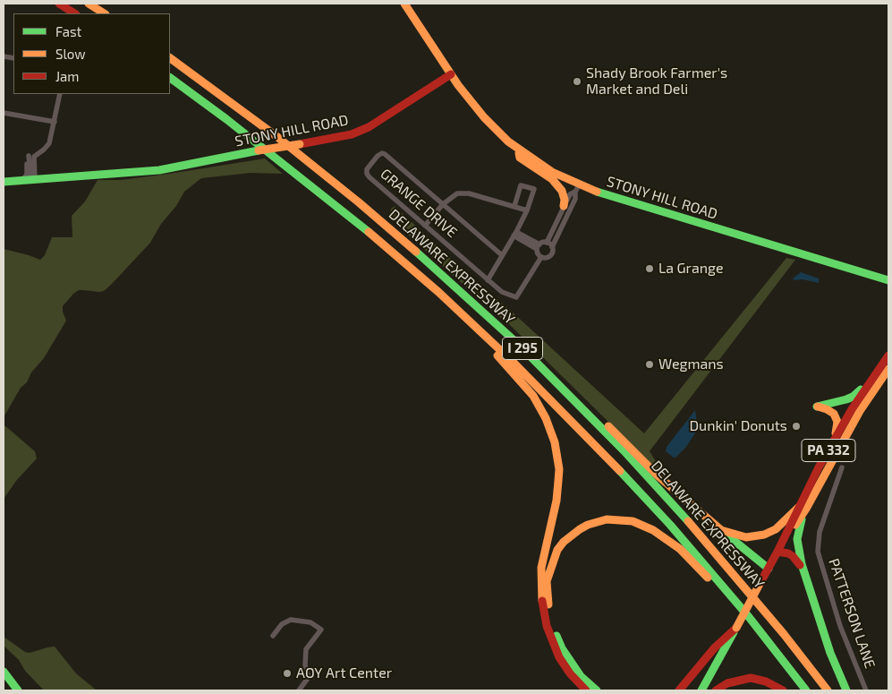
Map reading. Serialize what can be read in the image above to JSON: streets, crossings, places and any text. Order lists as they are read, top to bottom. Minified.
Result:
{"streets":{"main road":["STONY HILL ROAD","DELAWARE EXPRESSWAY","I 295","PA 332"],"street":["GRANGE DRIVE","PATTERSON LANE"]},"places":["Shady Brook Farmer's Market and Deli","La Grange","Wegmans","Dunkin' Donuts","AOY Art Center"],"legend":["Fast","Slow","Jam"]}
